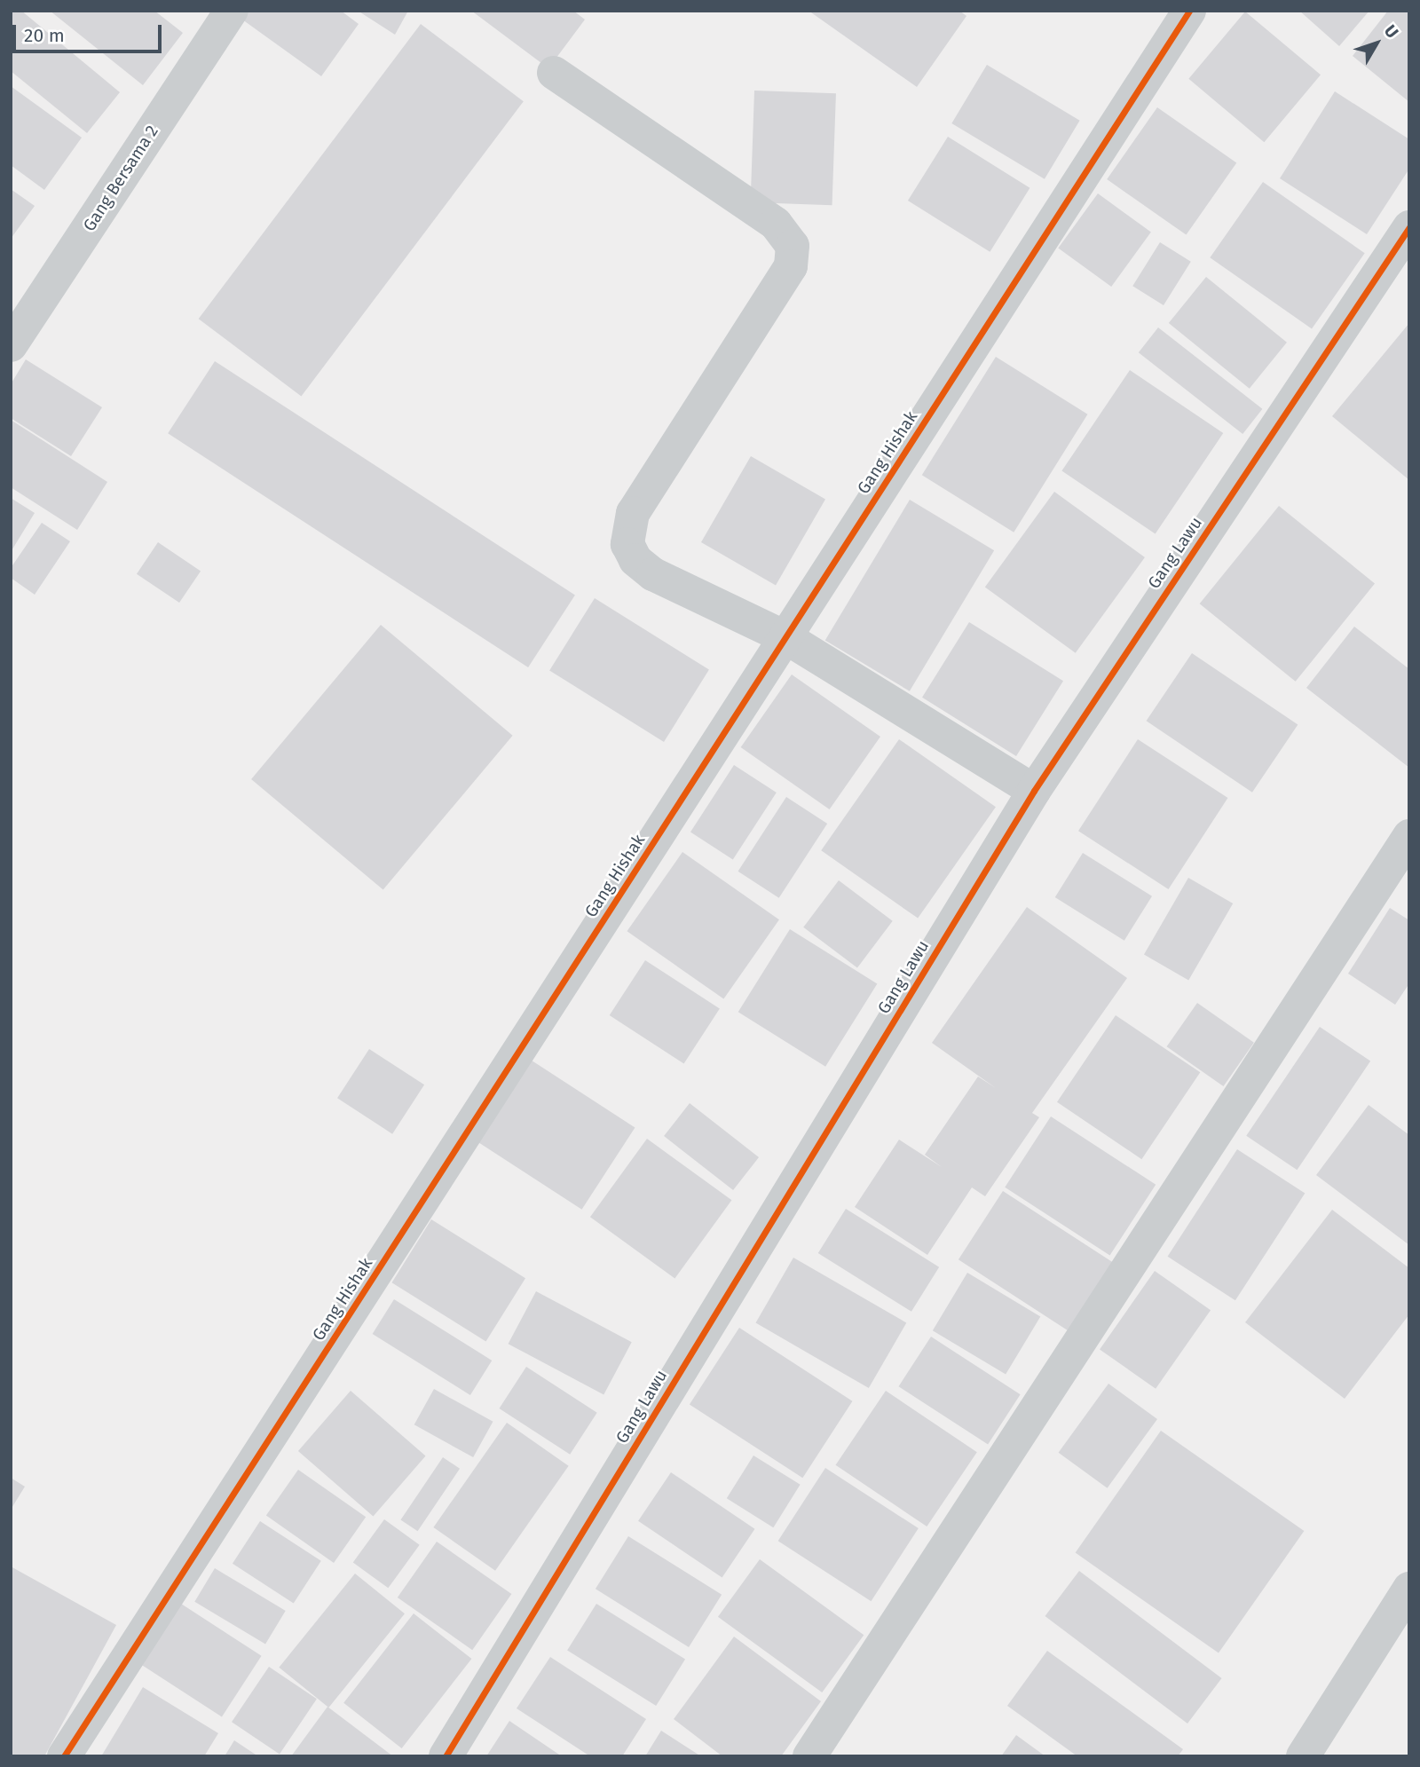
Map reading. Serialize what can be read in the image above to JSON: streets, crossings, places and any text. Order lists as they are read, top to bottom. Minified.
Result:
{"streets":{"street":["Gang Bersama 2","Gang Hishak","Gang Lawu"]},"scale_bar":"20 m","north":"top right"}
